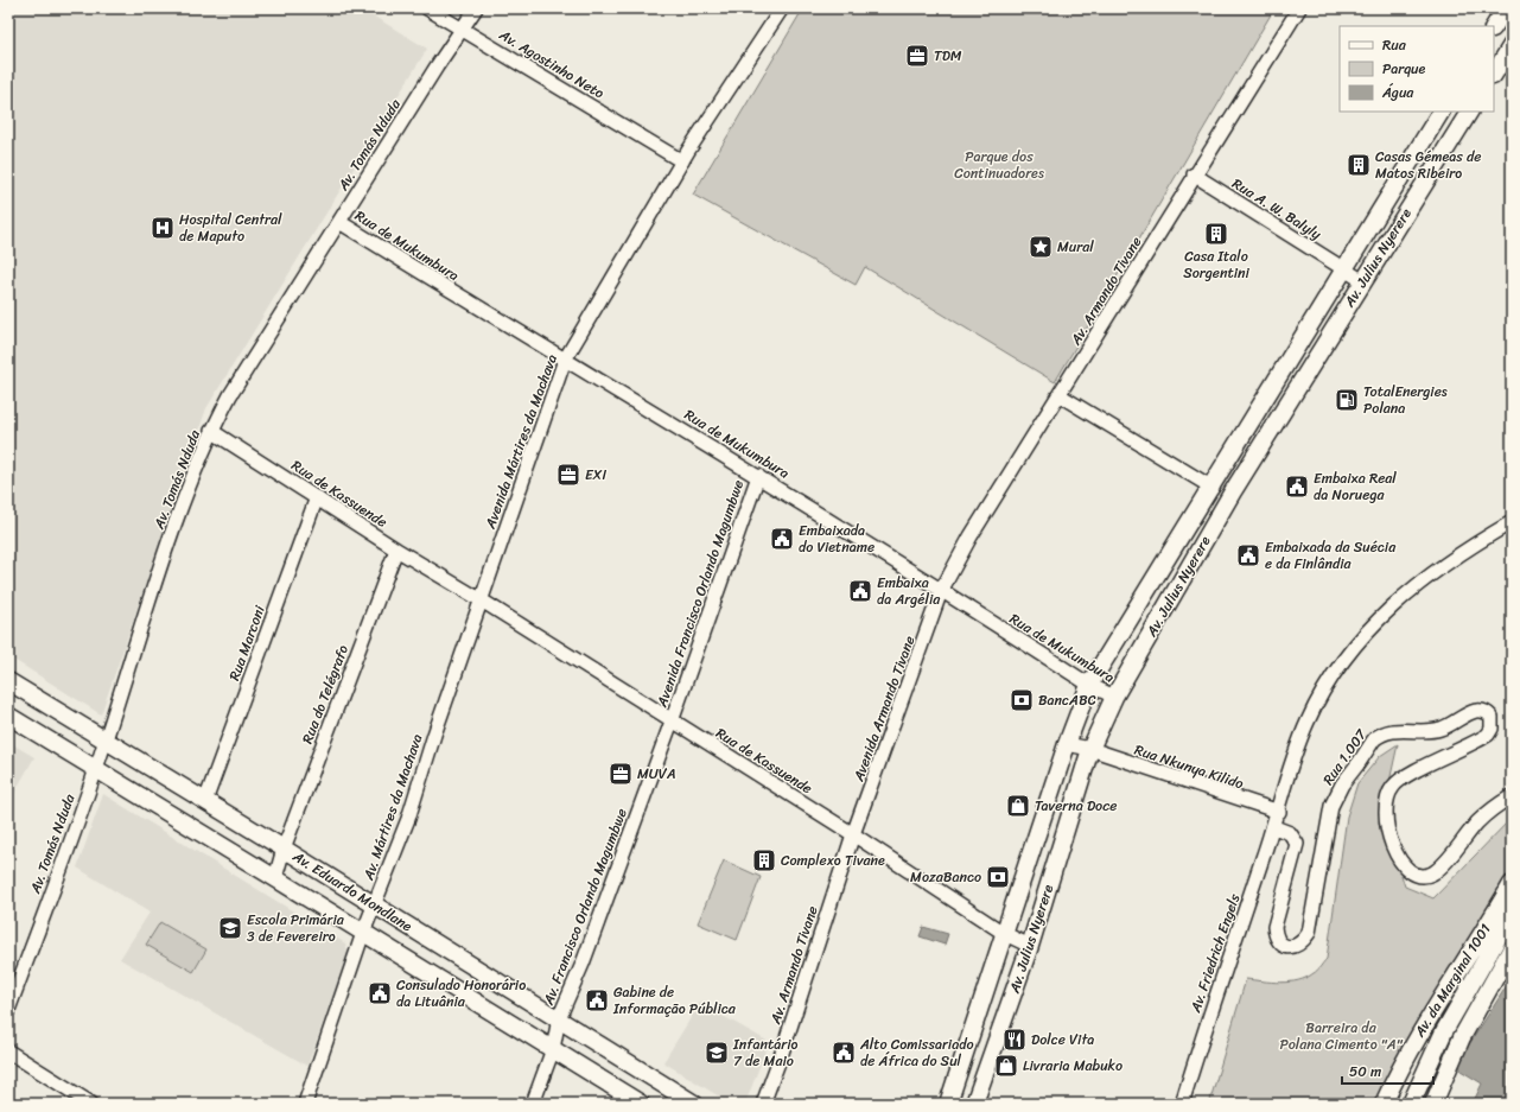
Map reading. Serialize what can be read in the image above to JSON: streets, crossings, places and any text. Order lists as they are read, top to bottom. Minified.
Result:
{"streets":{"main road":["Av. Julius Nyerere","Av. Eduardo Mondlane","Av. da Marginal 1001"],"street":["Av. Agostinho Neto","Av. Tomás Nduda","Rua A. W. Balyly","Rua de Mukumbura","Av. Armando Tivane","Avenida Mártires da Machava","Rua de Kassuende","Avenida Francisco Orlando Magumbwe","Rua Marconi","Rua do Telégrafo","Avenida Armando Tivane","Rua 1.007","Rua Nkunya Kilido","Av. Mártires da Machava","Av. Francisco Orlando Magumbwe","Av. Friedrich Engels"]},"crossings":[["Av. Agostinho Neto","Av. Tomás Nduda"],["Av. Agostinho Neto","Avenida Mártires da Machava"],["Av. Tomás Nduda","Rua de Mukumbura"],["Av. Tomás Nduda","Rua de Kassuende"],["Av. Tomás Nduda","Av. Eduardo Mondlane"],["Rua A. W. Balyly","Av. Julius Nyerere"],["Rua A. W. Balyly","Av. Armando Tivane"],["Rua de Mukumbura","Av. Julius Nyerere"],["Rua de Mukumbura","Av. Armando Tivane"],["Rua de Mukumbura","Avenida Mártires da Machava"],["Rua de Mukumbura","Avenida Francisco Orlando Magumbwe"],["Rua de Mukumbura","Avenida Armando Tivane"],["Av. Julius Nyerere","Rua de Kassuende"],["Av. Julius Nyerere","Rua Nkunya Kilido"],["Av. Armando Tivane","Rua de Kassuende"],["Av. Armando Tivane","Avenida Armando Tivane"],["Avenida Mártires da Machava","Rua de Kassuende"],["Avenida Mártires da Machava","Av. Mártires da Machava"],["Rua de Kassuende","Avenida Francisco Orlando Magumbwe"],["Rua de Kassuende","Rua Marconi"],["Rua de Kassuende","Rua do Telégrafo"],["Rua de Kassuende","Avenida Armando Tivane"],["Rua de Kassuende","Av. Mártires da Machava"],["Rua de Kassuende","Av. Francisco Orlando Magumbwe"],["Avenida Francisco Orlando Magumbwe","Av. Francisco Orlando Magumbwe"],["Rua Marconi","Av. Eduardo Mondlane"],["Rua do Telégrafo","Av. Eduardo Mondlane"],["Rua 1.007","Av. Friedrich Engels"],["Rua Nkunya Kilido","Av. Friedrich Engels"],["Av. Mártires da Machava","Av. Eduardo Mondlane"],["Av. Eduardo Mondlane","Av. Francisco Orlando Magumbwe"]],"parks":["Parque dos Continuadores","Barreira da Polana Cimento \"A\""],"places":{"office":["TDM","EXI","MUVA"],"building":["Casas Gémeas de Matos Ribeiro","Casa Italo Sorgentini","Complexo Tivane"],"hospital":["Hospital Central de Maputo"],"place":["Mural"],"fuel station":["TotalEnergies Polana"],"public building":["Embaixa Real da Noruega","Embaixada do Vietname","Embaixada da Suécia e da Finlândia","Embaixa da Argélia","Consulado Honorário da Lituânia","Gabine de Informação Pública","Alto Comissariado de África do Sul"],"bank":["BancABC","MozaBanco"],"shop":["Taverna Doce","Livraria Mabuko"],"school or university":["Escola Primária 3 de Fevereiro","Infantário 7 de Maio"],"restaurant":["Dolce Vita"]},"legend":["Rua","Parque","Água"],"scale_bar":"50 m"}
